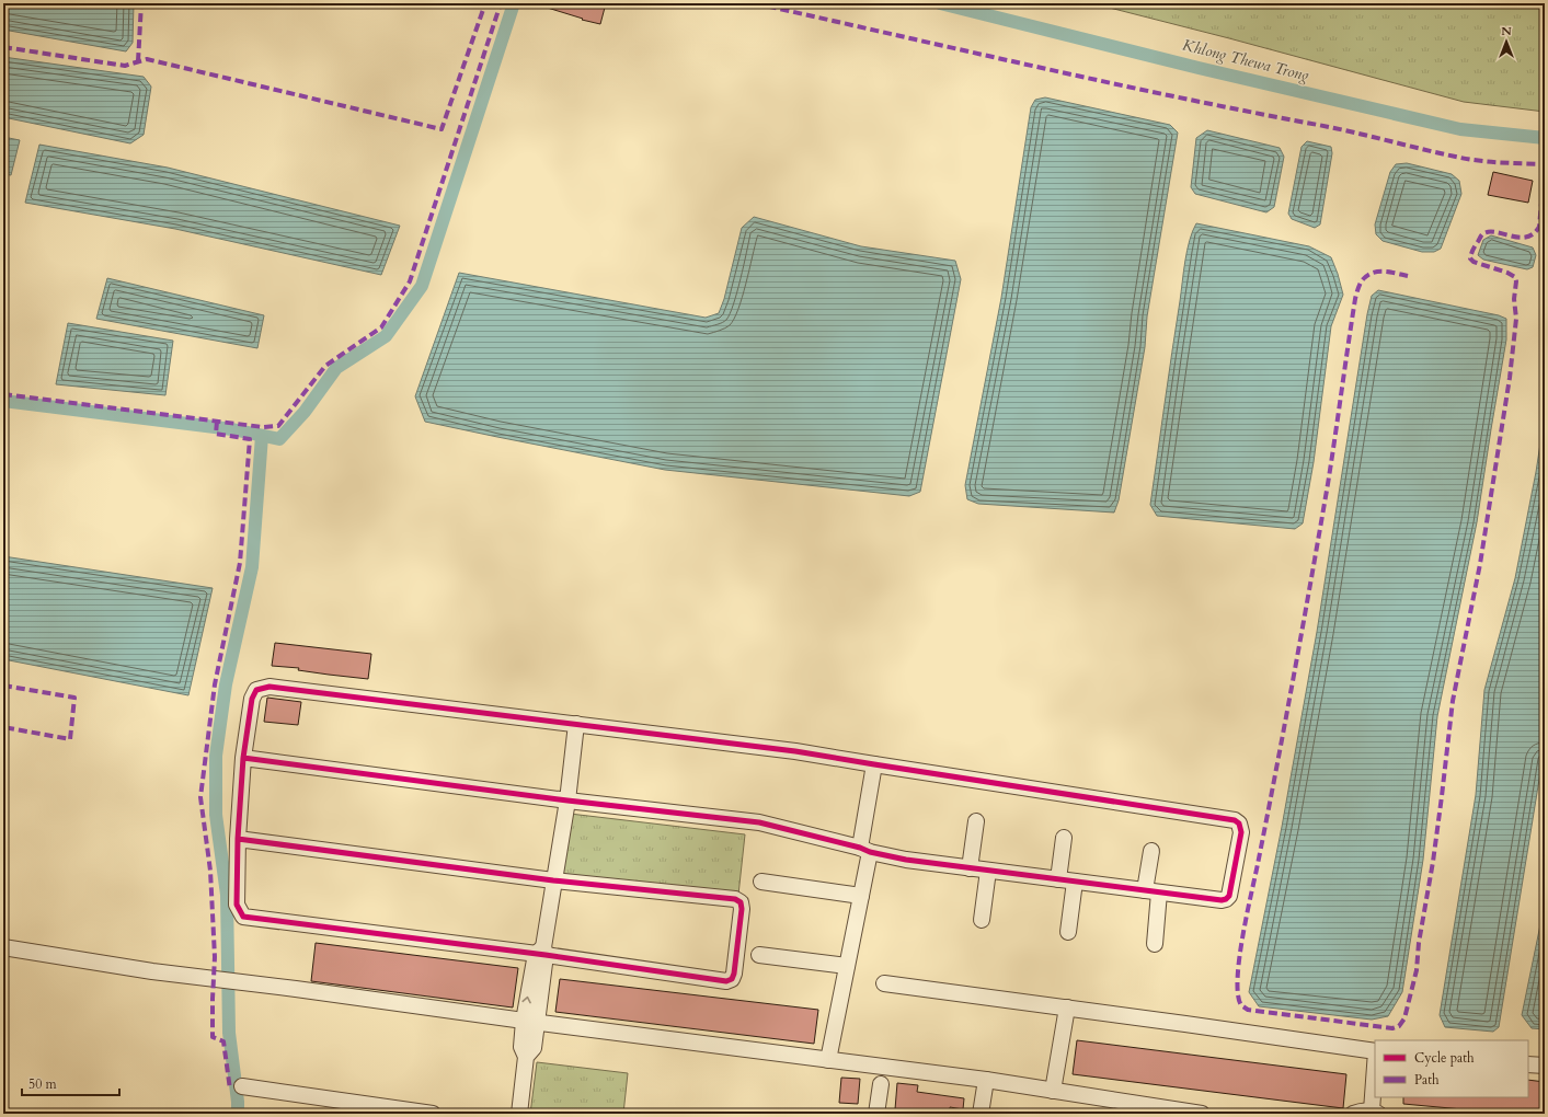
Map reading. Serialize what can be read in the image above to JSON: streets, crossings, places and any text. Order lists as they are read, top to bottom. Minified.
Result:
{"water":["Khlong Thewa Trong"],"legend":["Cycle path","Path"],"scale_bar":"50 m","north":"top"}
